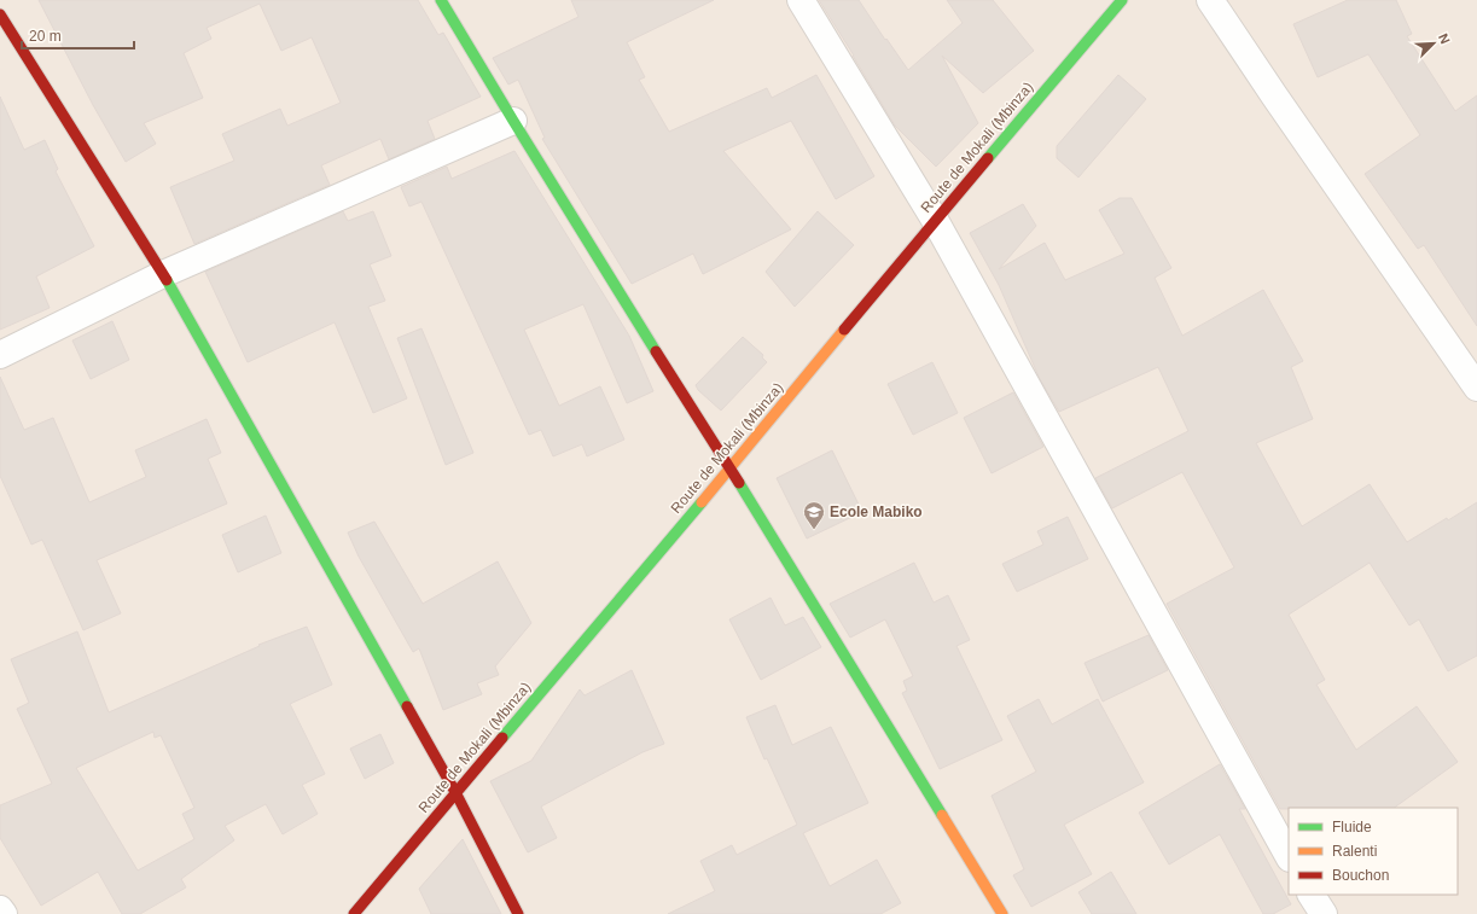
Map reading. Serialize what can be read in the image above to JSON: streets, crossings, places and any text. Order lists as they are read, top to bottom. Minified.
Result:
{"streets":{"street":["Route de Mokali (Mbinza)"]},"places":{"school or university":["Ecole Mabiko"]},"legend":["Fluide","Ralenti","Bouchon"],"scale_bar":"20 m","north":"top right"}
